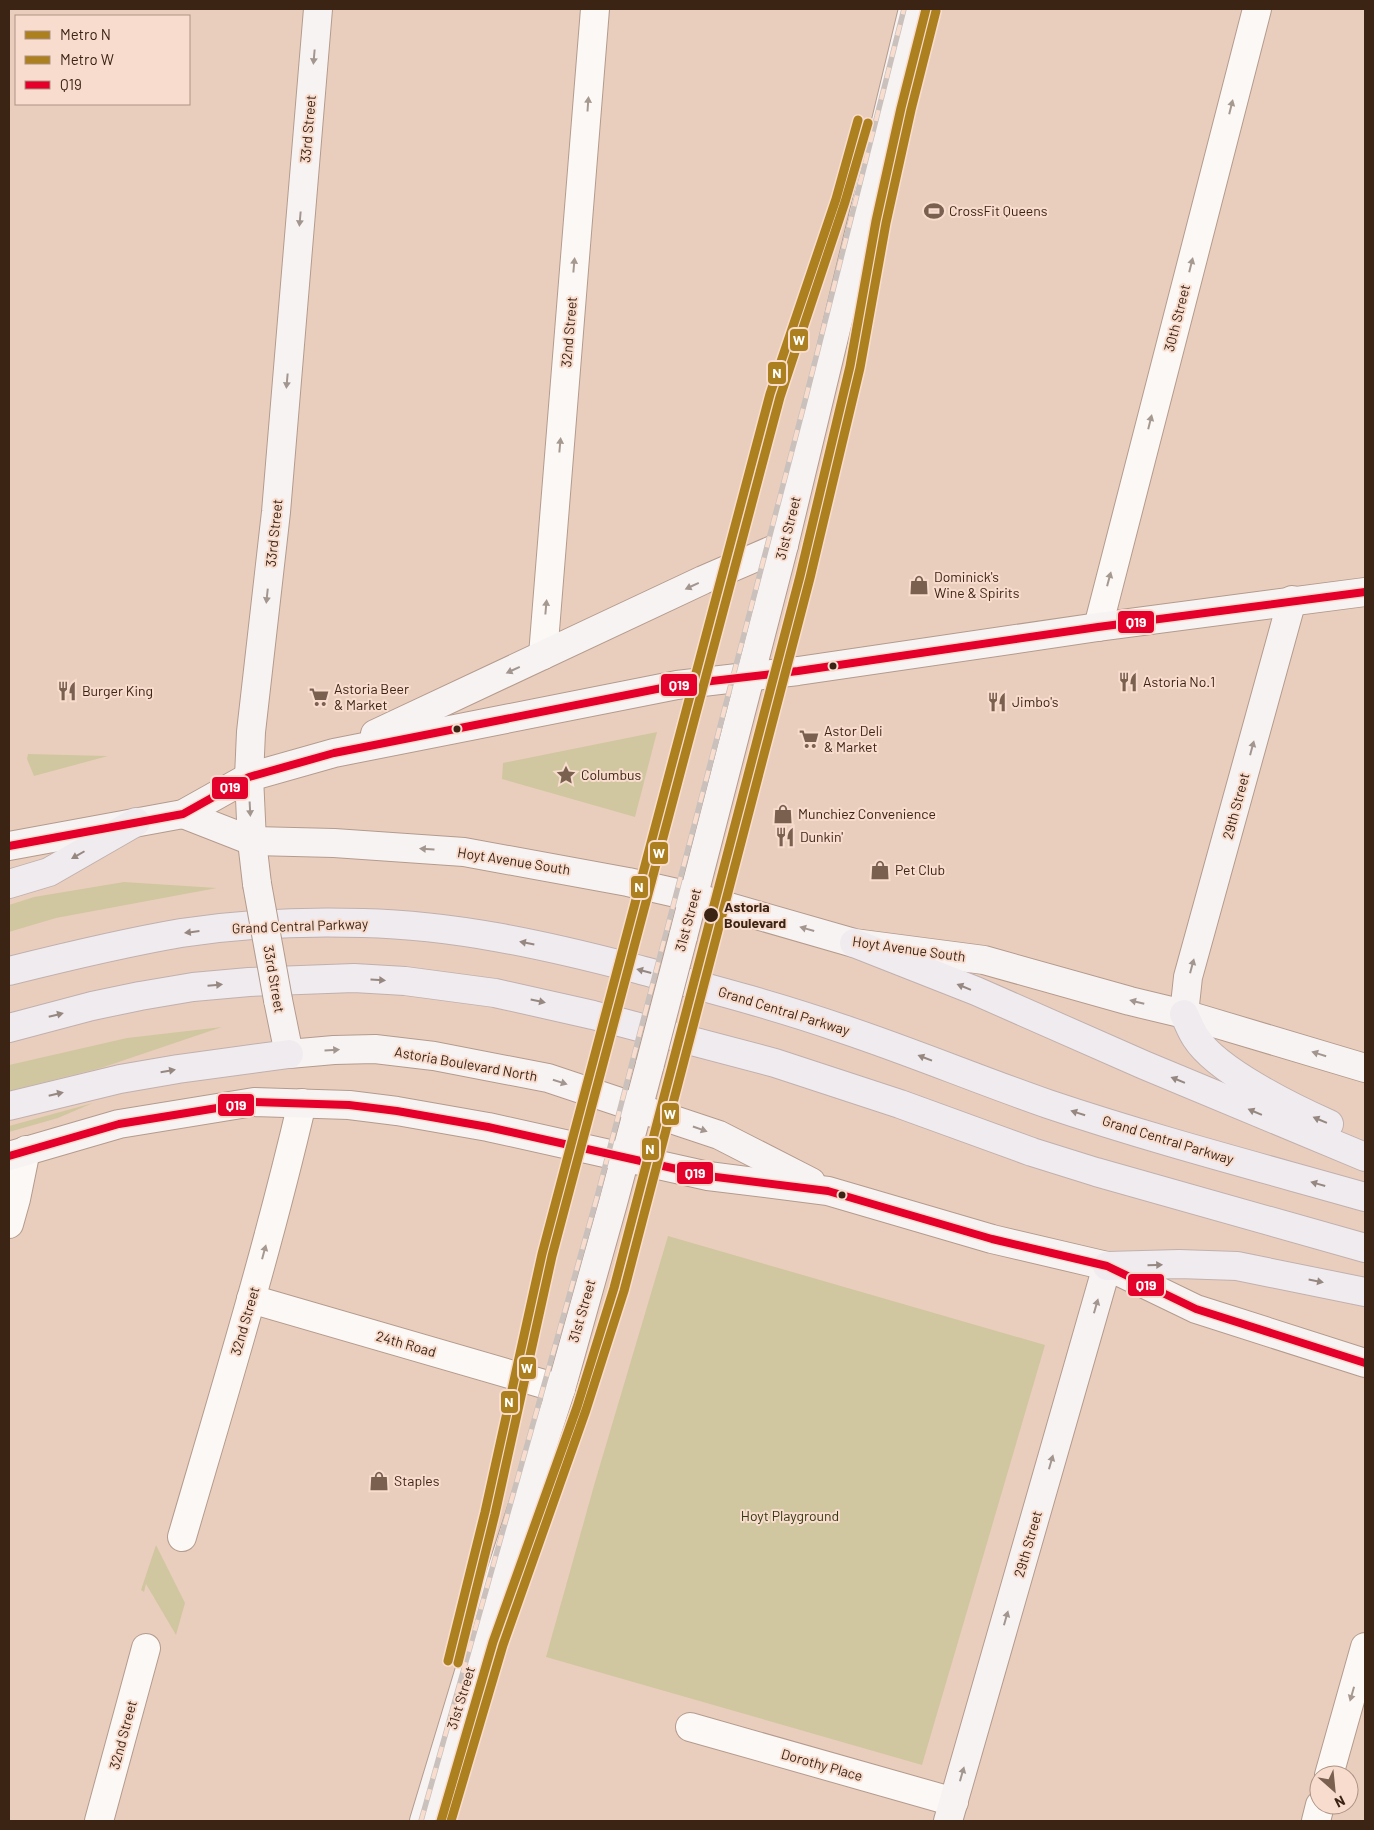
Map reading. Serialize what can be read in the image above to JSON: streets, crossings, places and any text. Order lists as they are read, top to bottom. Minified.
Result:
{"streets":{"highway":["Grand Central Parkway"],"main road":["33rd Street","31st Street","29th Street","Hoyt Avenue South","Astoria Boulevard North"],"street":["30th Street","32nd Street","24th Road","Dorothy Place"]},"crossings":[["33rd Street","Hoyt Avenue South"],["33rd Street","Astoria Boulevard North"],["32nd Street","24th Road"],["31st Street","Hoyt Avenue South"],["31st Street","Astoria Boulevard North"],["31st Street","24th Road"],["29th Street","Hoyt Avenue South"],["29th Street","Dorothy Place"]],"one_way":["33rd Street","30th Street","32nd Street","29th Street"],"parks":["Hoyt Playground"],"places":{"sports":["CrossFit Queens"],"shop":["Dominick's Wine & Spirits","Munchiez Convenience","Pet Club","Staples"],"restaurant":["Astoria No.1","Burger King","Jimbo's","Dunkin'"],"supermarket":["Astoria Beer & Market","Astor Deli & Market"],"place":["Columbus"],"other":["Astoria Boulevard"]},"lines":["metro line N","metro line W","transit line Q19"],"legend":["Metro N","Metro W","Q19"],"north":"bottom right"}
